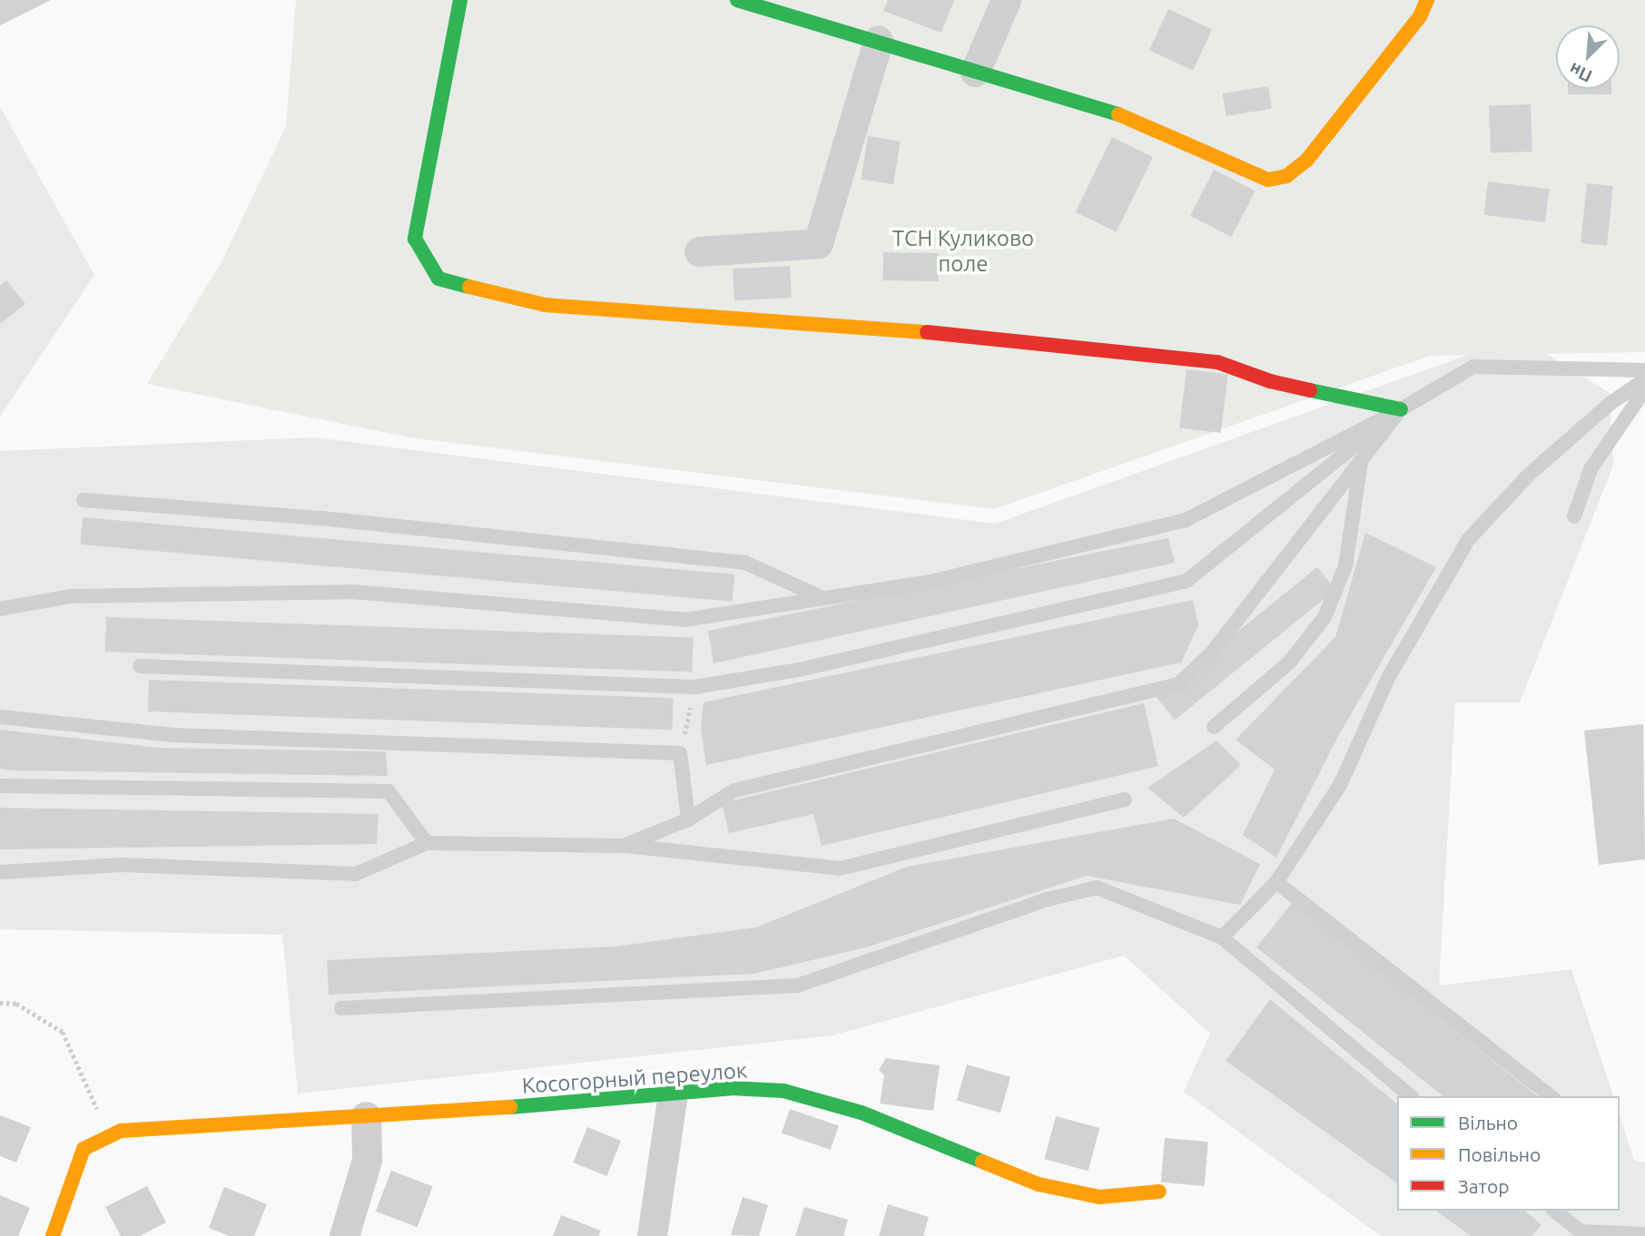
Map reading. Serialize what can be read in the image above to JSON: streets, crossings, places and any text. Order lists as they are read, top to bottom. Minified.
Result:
{"streets":{"street":["Косогорный переулок"]},"parks":["ТСН Куликово поле"],"legend":["Вільно","Повільно","Затор"],"north":"bottom left"}
